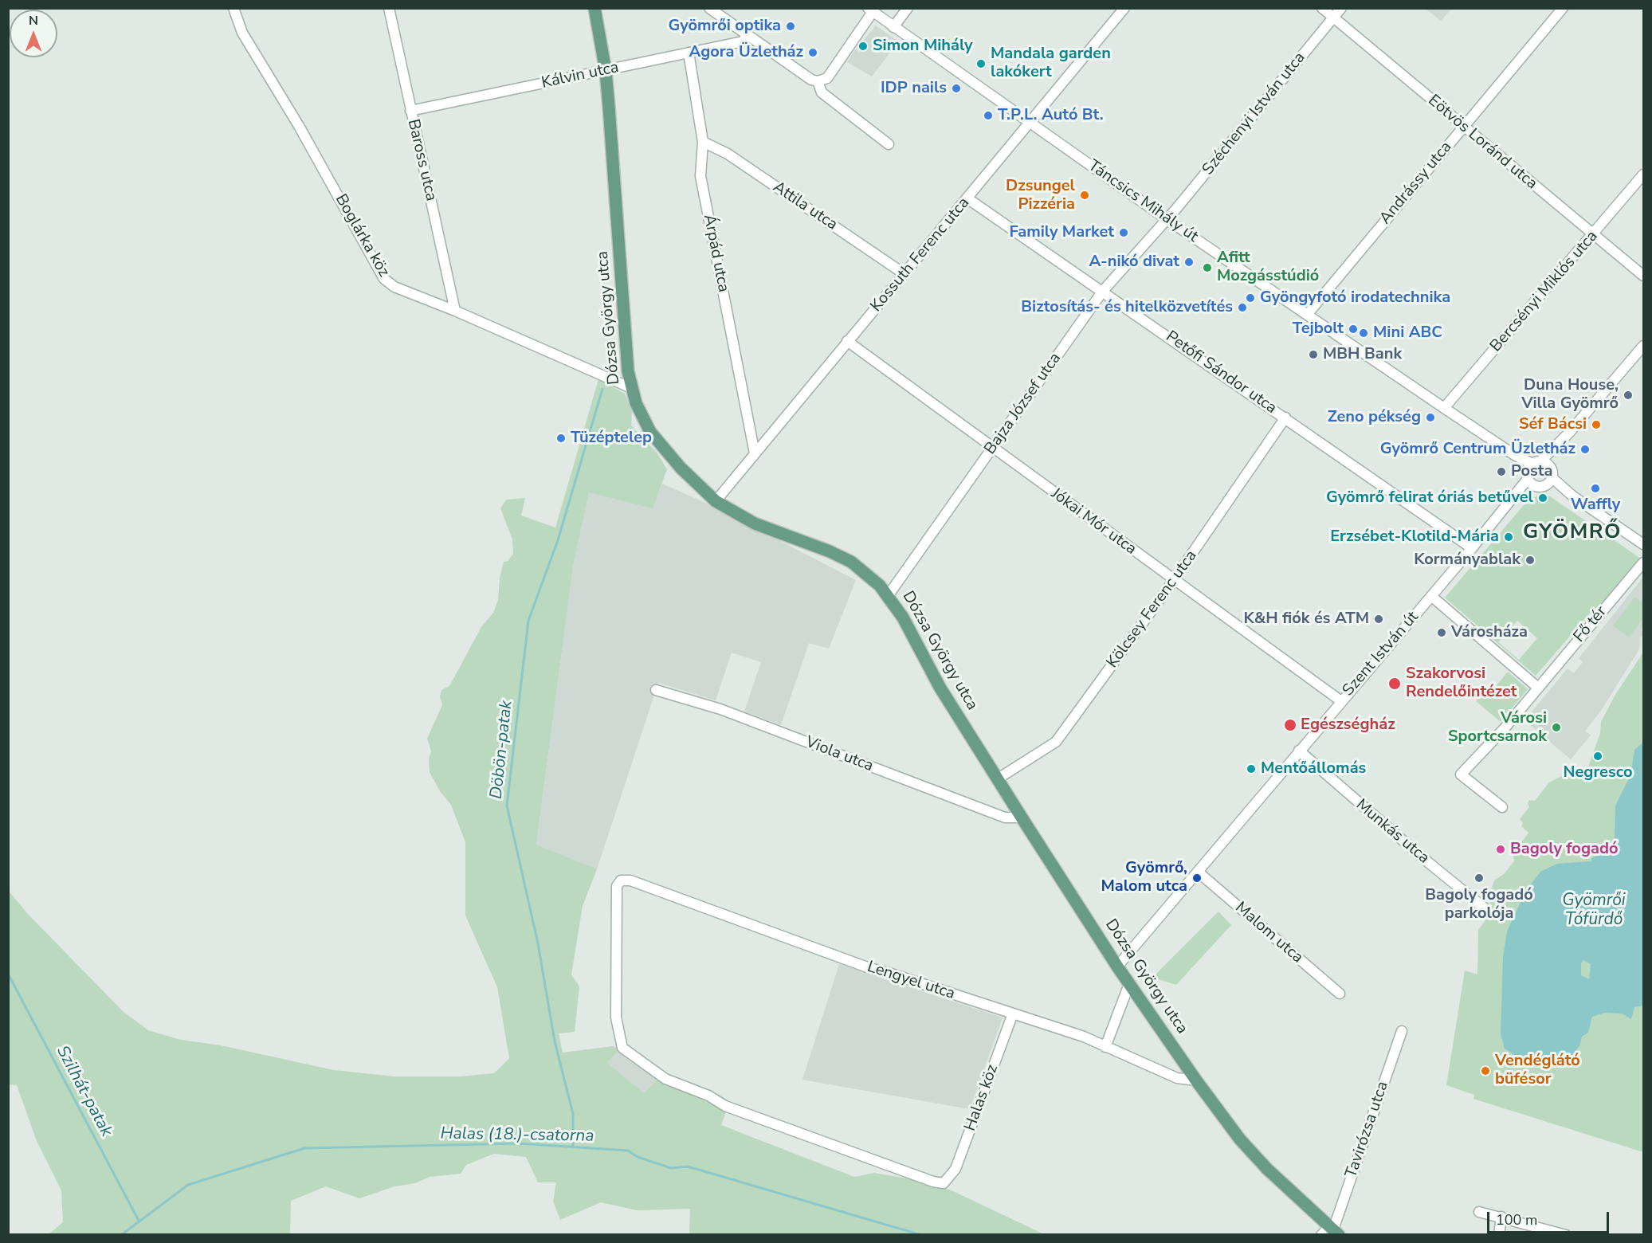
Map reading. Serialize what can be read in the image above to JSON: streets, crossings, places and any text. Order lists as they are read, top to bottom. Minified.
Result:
{"streets":{"main road":["Dózsa György utca"],"street":["Kálvin utca","Széchenyi István utca","Eötvös Loránd utca","Baross utca","Andrássy utca","Táncsics Mihály út","Attila utca","Boglárka köz","Árpád utca","Kossuth Ferenc utca","Bercsényi Miklós utca","Petőfi Sándor utca","Bajza József utca","Jókai Mór utca","Kölcsey Ferenc utca","Fő tér","Szent István út","Viola utca","Munkás utca","Malom utca","Lengyel utca","Halas köz","Tavirózsa utca"]},"crossings":[["Kálvin utca","Baross utca"],["Kálvin utca","Árpád utca"],["Kálvin utca","Dózsa György utca"],["Széchenyi István utca","Eötvös Loránd utca"],["Széchenyi István utca","Táncsics Mihály út"],["Széchenyi István utca","Bajza József utca"],["Eötvös Loránd utca","Andrássy utca"],["Eötvös Loránd utca","Bercsényi Miklós utca"],["Baross utca","Boglárka köz"],["Andrássy utca","Táncsics Mihály út"],["Táncsics Mihály út","Kossuth Ferenc utca"],["Táncsics Mihály út","Bercsényi Miklós utca"],["Táncsics Mihály út","Bajza József utca"],["Táncsics Mihály út","Szent István út"],["Attila utca","Árpád utca"],["Attila utca","Kossuth Ferenc utca"],["Boglárka köz","Dózsa György utca"],["Árpád utca","Kossuth Ferenc utca"],["Kossuth Ferenc utca","Dózsa György utca"],["Kossuth Ferenc utca","Petőfi Sándor utca"],["Kossuth Ferenc utca","Jókai Mór utca"],["Dózsa György utca","Bajza József utca"],["Dózsa György utca","Kölcsey Ferenc utca"],["Dózsa György utca","Szent István út"],["Dózsa György utca","Viola utca"],["Dózsa György utca","Lengyel utca"],["Dózsa György utca","Tavirózsa utca"],["Petőfi Sándor utca","Bajza József utca"],["Petőfi Sándor utca","Kölcsey Ferenc utca"],["Petőfi Sándor utca","Szent István út"],["Bajza József utca","Jókai Mór utca"],["Jókai Mór utca","Kölcsey Ferenc utca"],["Jókai Mór utca","Szent István út"],["Szent István út","Munkás utca"],["Szent István út","Malom utca"],["Lengyel utca","Halas köz"]],"districts":["GYÖMRŐ"],"water":["Döbön-patak","Gyömrői Tófürdő","Szilhát-patak","Halas (18.)-csatorna"],"places":["Gyömrői optika","Simon Mihály","Agora Üzletház","Mandala garden lakókert","IDP nails","T.P.L. Autó Bt.","Dzsungel Pizzéria","Family Market","A-nikó divat","Afitt Mozgásstúdió","Gyöngyfotó irodatechnika","Biztosítás- és hitelközvetítés","Tejbolt","Mini ABC","MBH Bank","Duna House, Villa Gyömrő","Zeno pékség","Séf Bácsi","Tüzéptelep","Gyömrő Centrum Üzletház","Posta","Waffly","Gyömrő felirat óriás betűvel","Erzsébet-Klotild-Mária","Kormányablak","K&H fiók és ATM","Városháza","Szakorvosi Rendelőintézet","Egészségház","Városi Sportcsarnok","Negresco","Mentőállomás","Bagoly fogadó","Gyömrő, Malom utca","Bagoly fogadó parkolója","Vendéglátó büfésor"],"scale_bar":"100 m","north":"top"}
